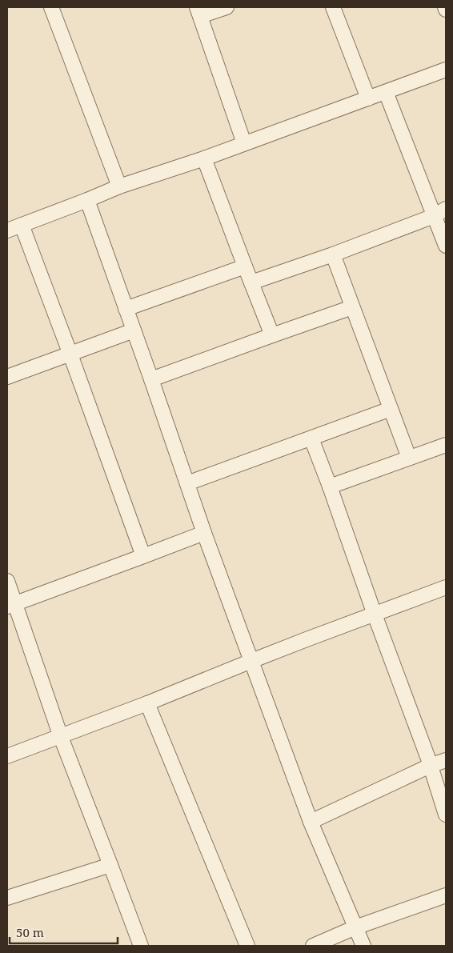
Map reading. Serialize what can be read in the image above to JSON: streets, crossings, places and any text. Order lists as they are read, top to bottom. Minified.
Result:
{"scale_bar":"50 m"}
